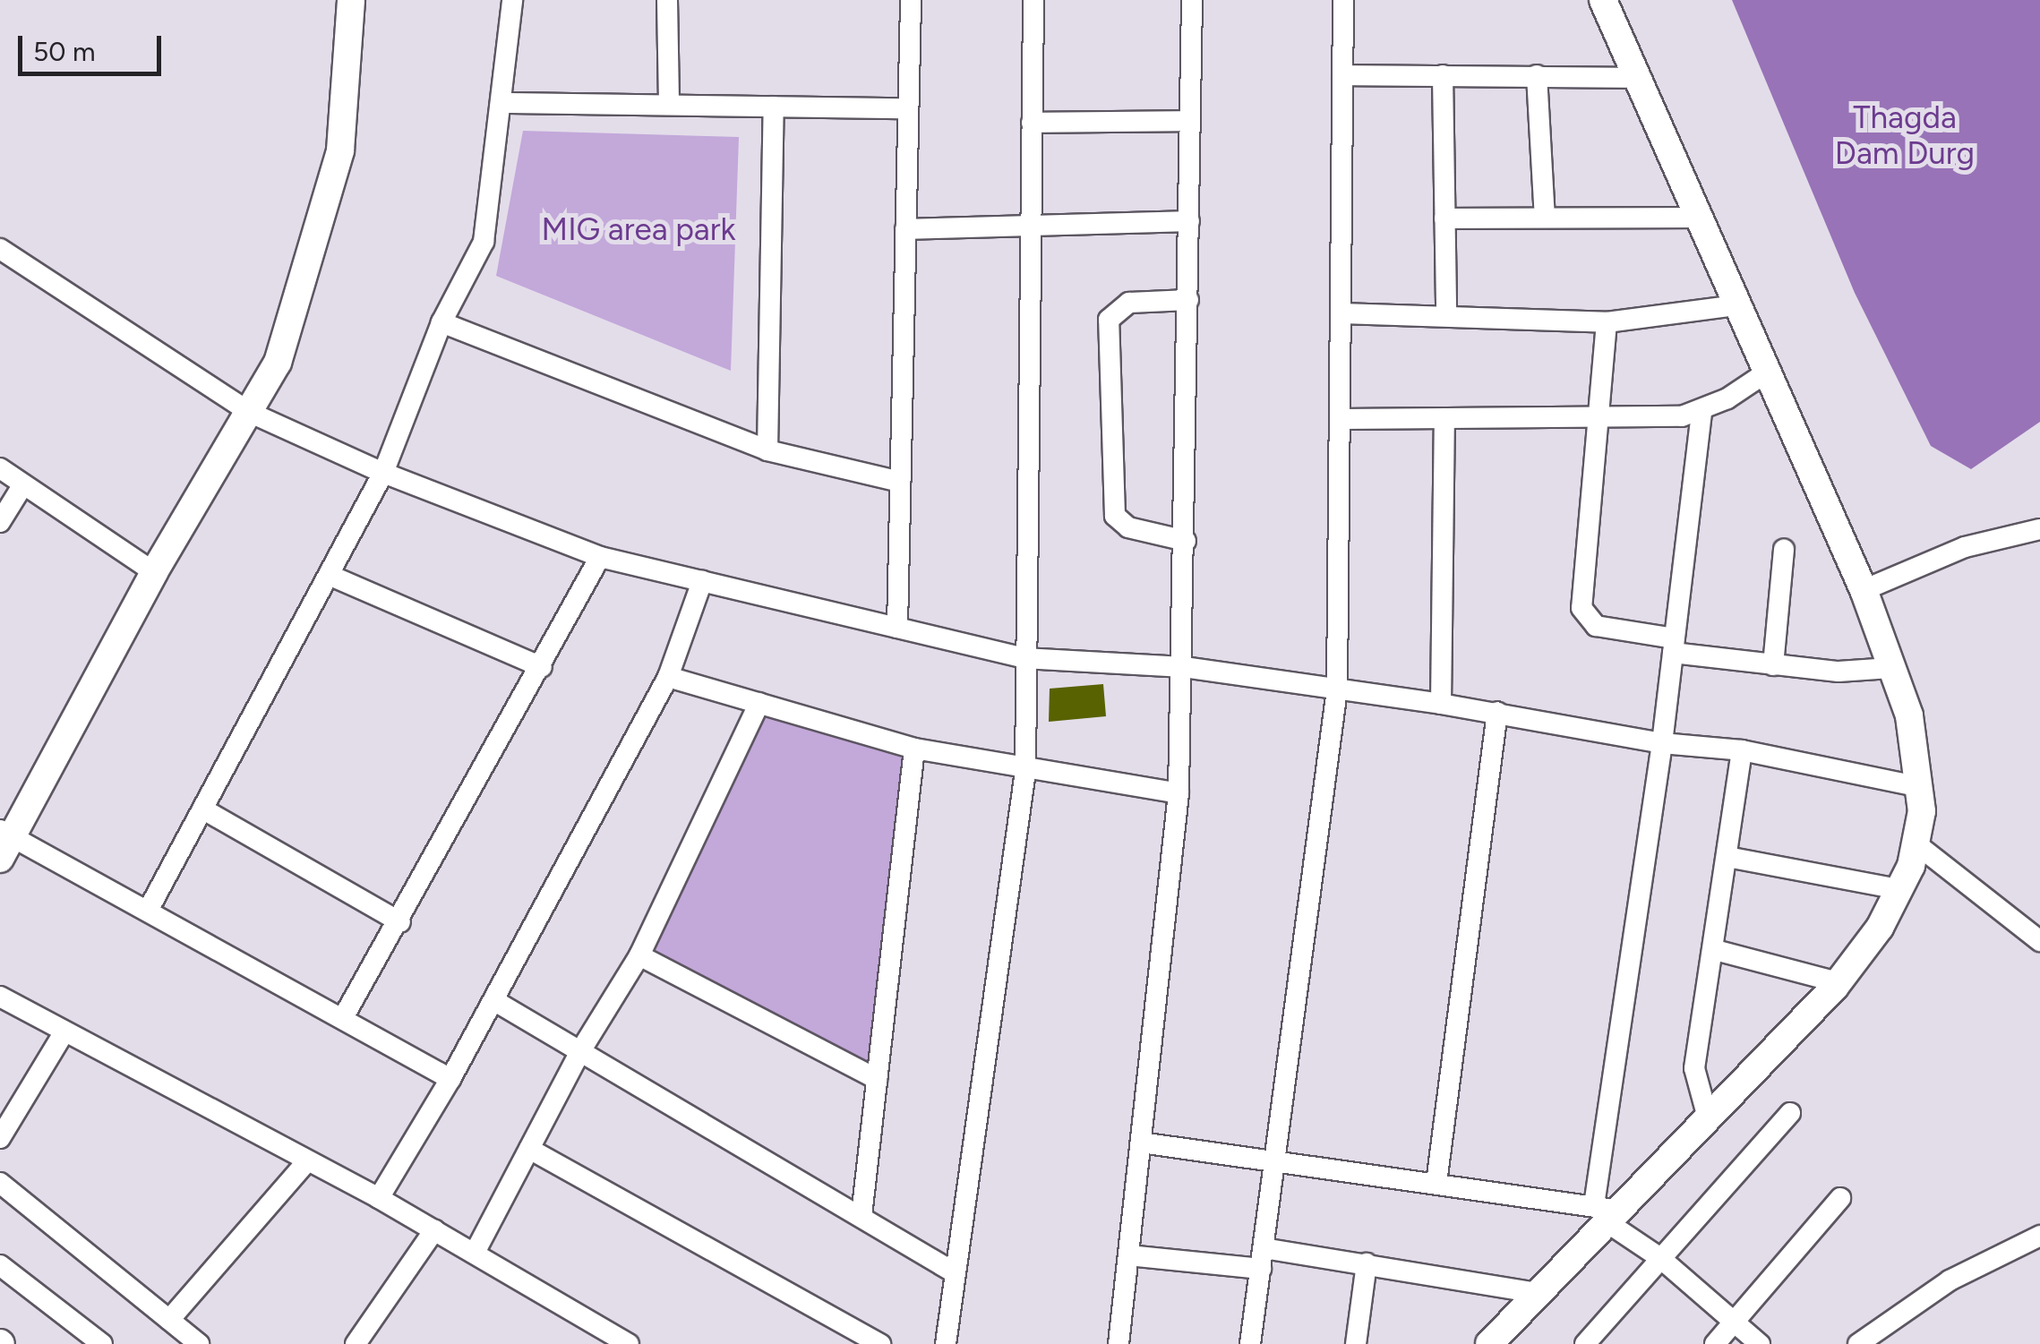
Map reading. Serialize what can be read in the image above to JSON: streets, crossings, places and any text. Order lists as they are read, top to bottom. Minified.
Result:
{"parks":["Thagda Dam Durg","MIG area park"],"scale_bar":"50 m"}
